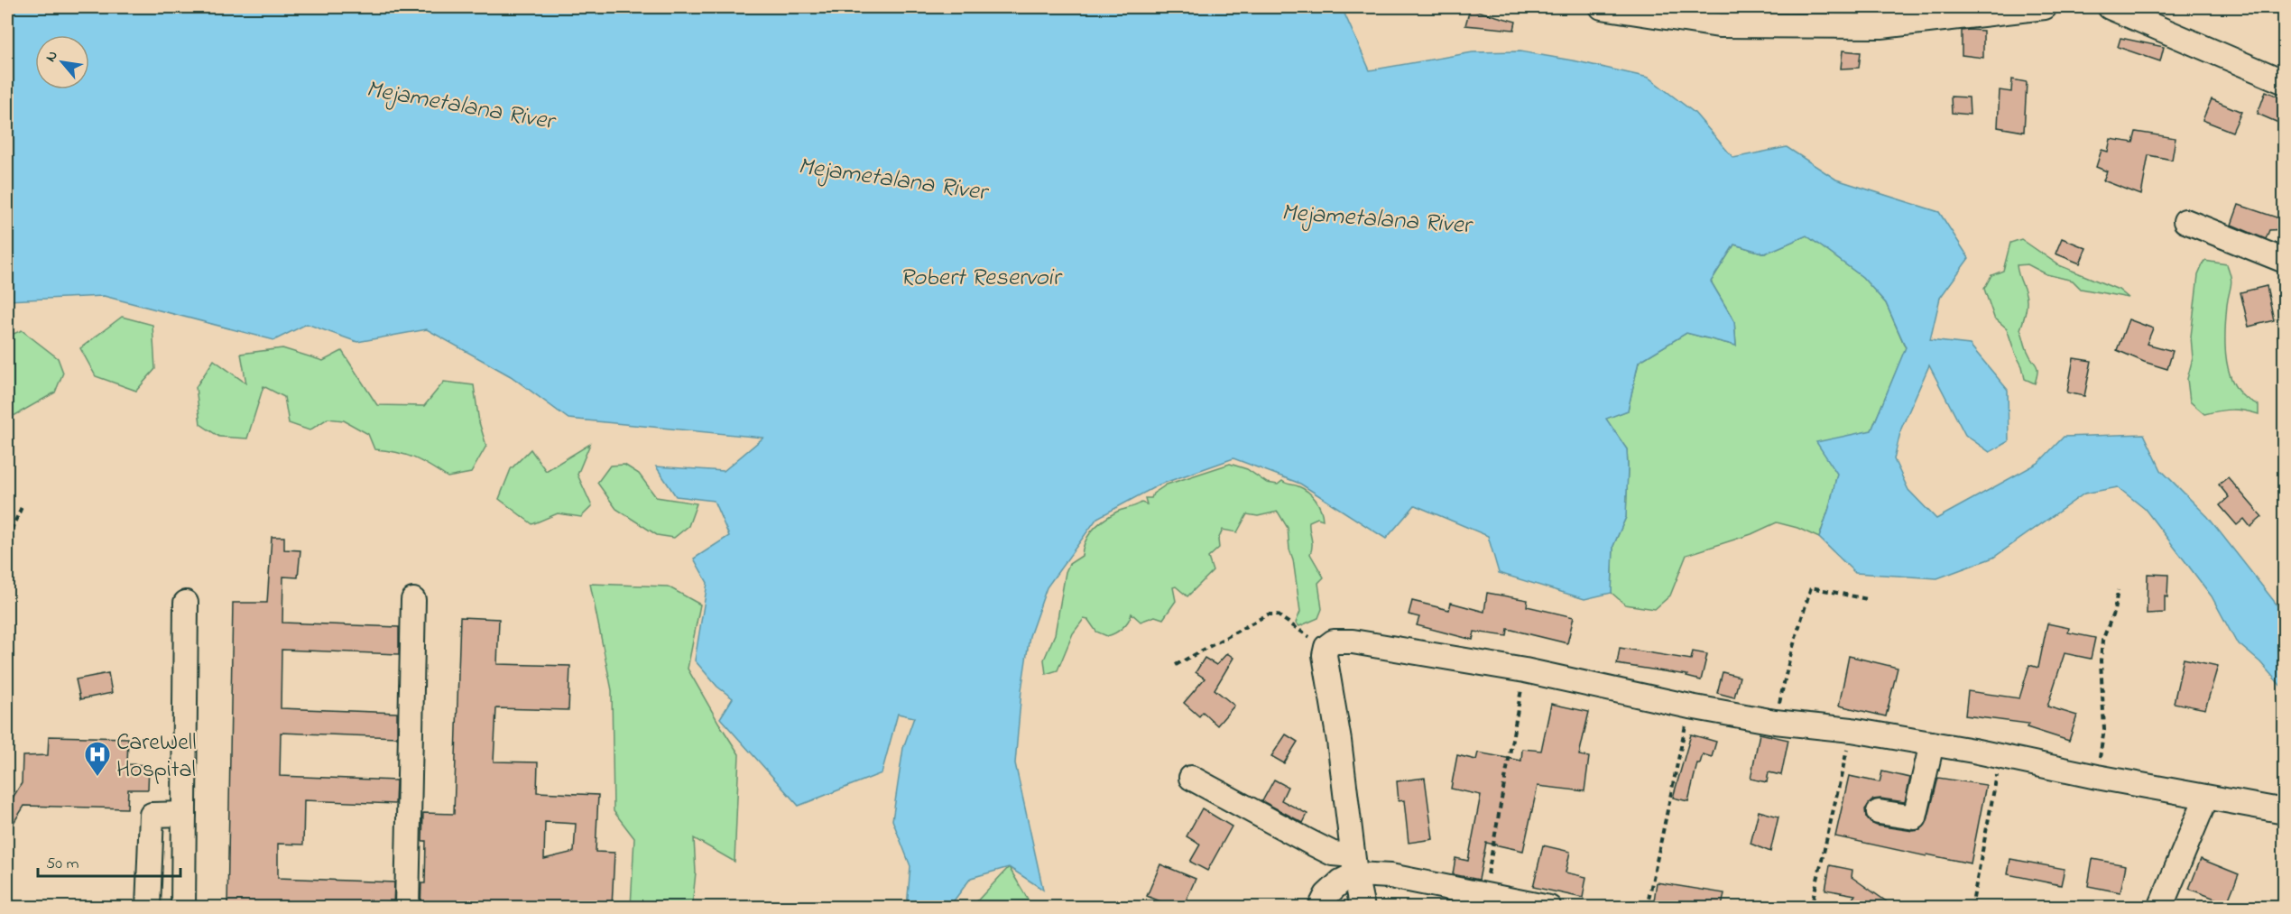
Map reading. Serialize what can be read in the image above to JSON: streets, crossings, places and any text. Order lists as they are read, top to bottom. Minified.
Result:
{"water":["Mejametalana River","Robert Reservoir"],"places":{"hospital":["CareWell Hospital"]},"scale_bar":"50 m","north":"top left"}
